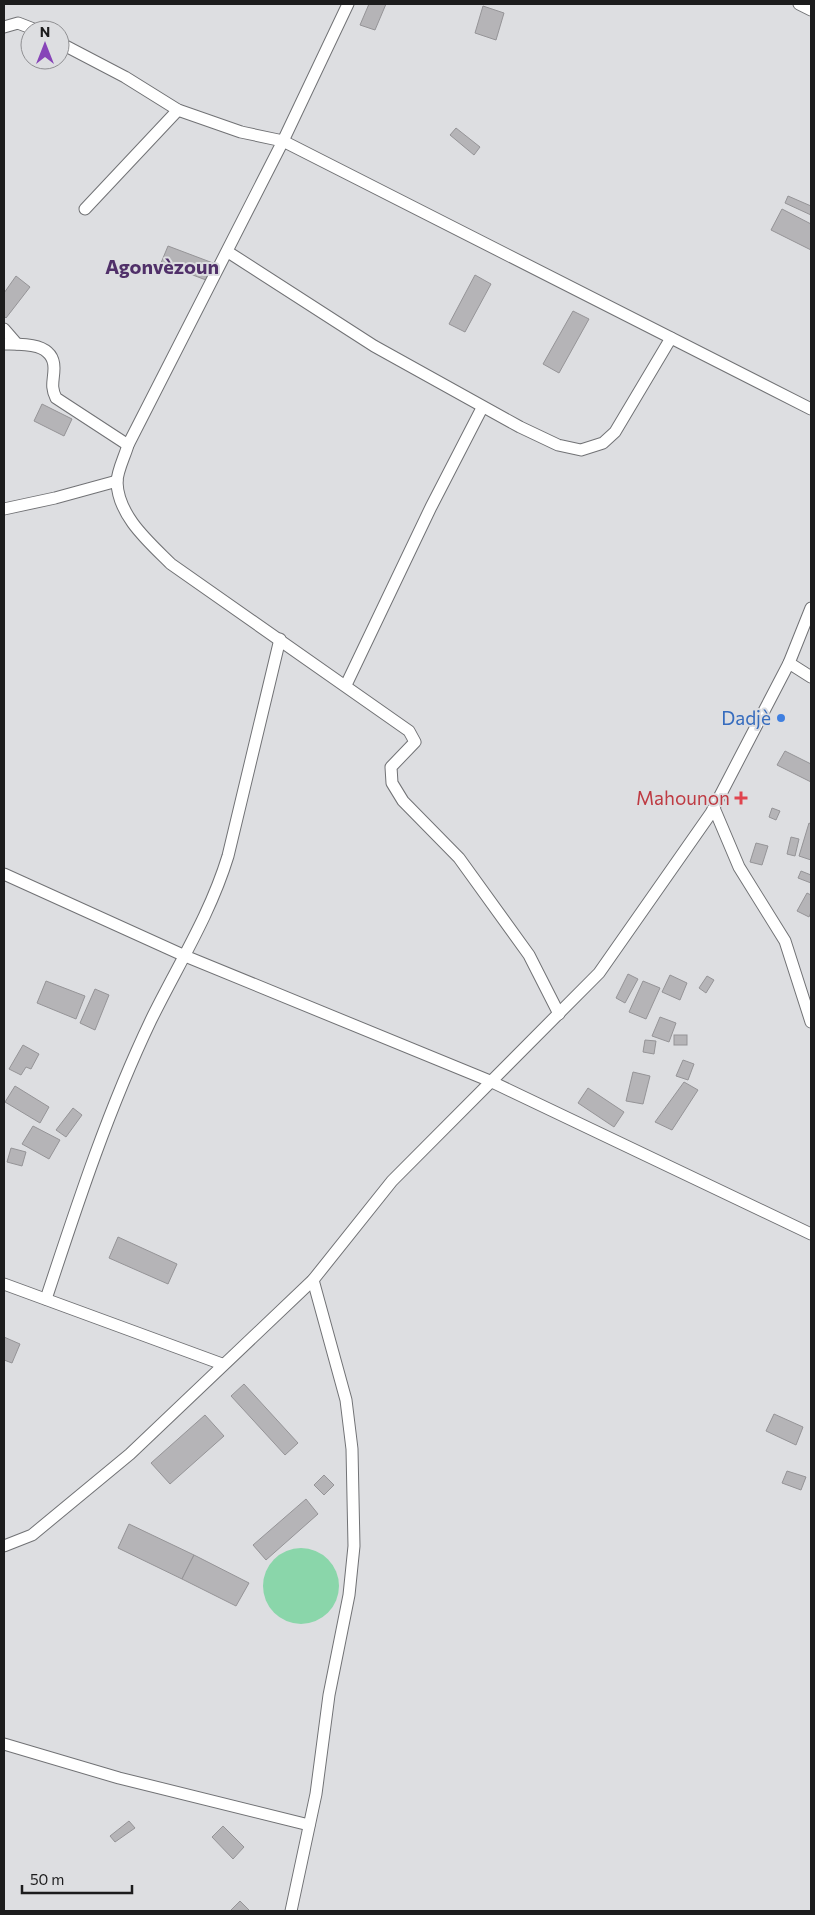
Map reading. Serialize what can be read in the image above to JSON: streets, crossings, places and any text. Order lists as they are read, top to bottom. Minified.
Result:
{"districts":["Agonvèzoun"],"places":{"other":["Dadjè"],"health":["Mahounon"]},"scale_bar":"50 m","north":"top"}
